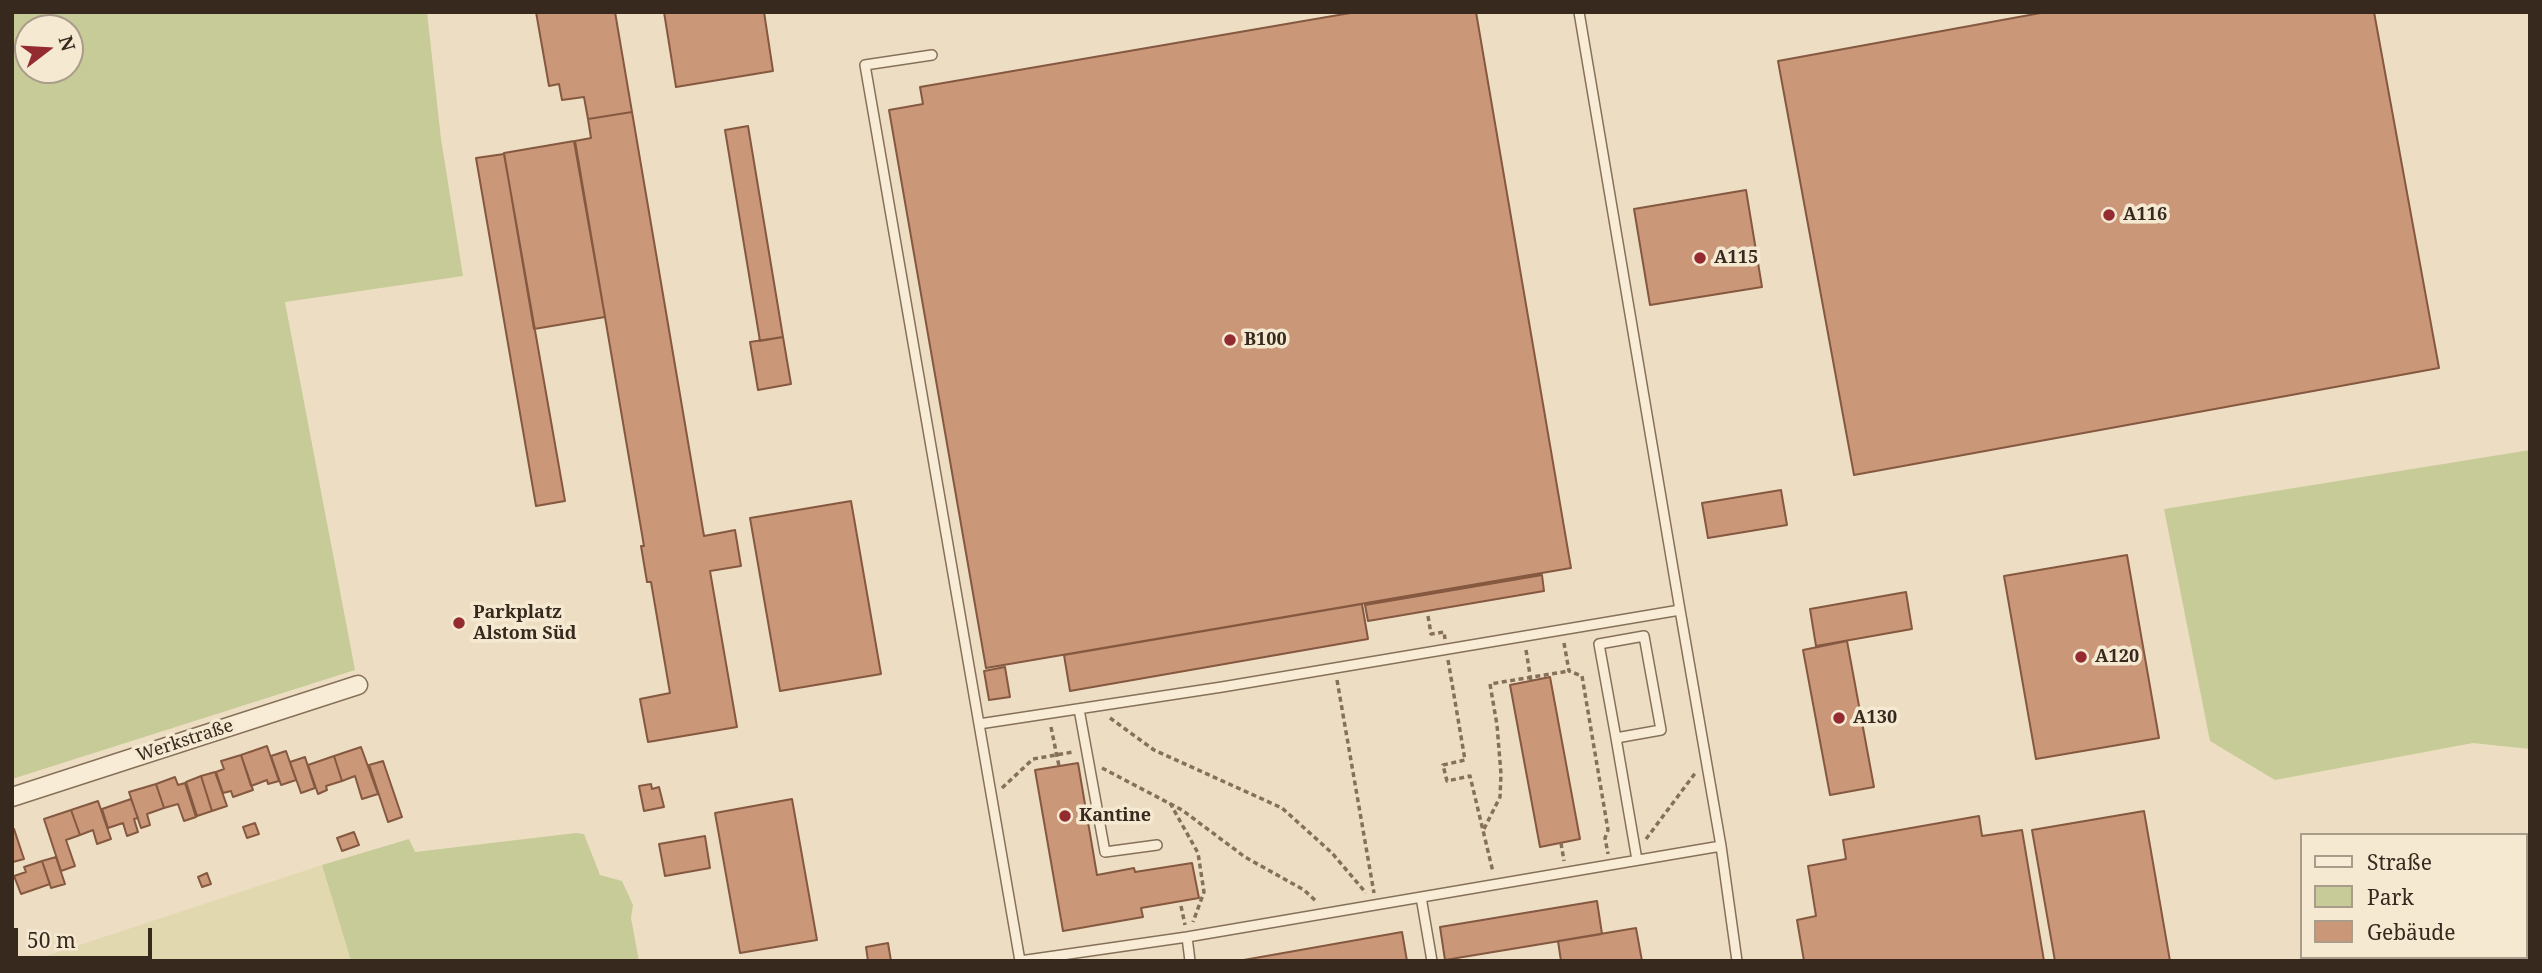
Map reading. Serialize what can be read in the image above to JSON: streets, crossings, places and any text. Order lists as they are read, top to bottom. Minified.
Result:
{"streets":{"street":["Werkstraße"]},"places":["A116","A115","B100","Parkplatz Alstom Süd","A120","A130","Kantine"],"legend":["Straße","Park","Gebäude"],"scale_bar":"50 m","north":"right"}
